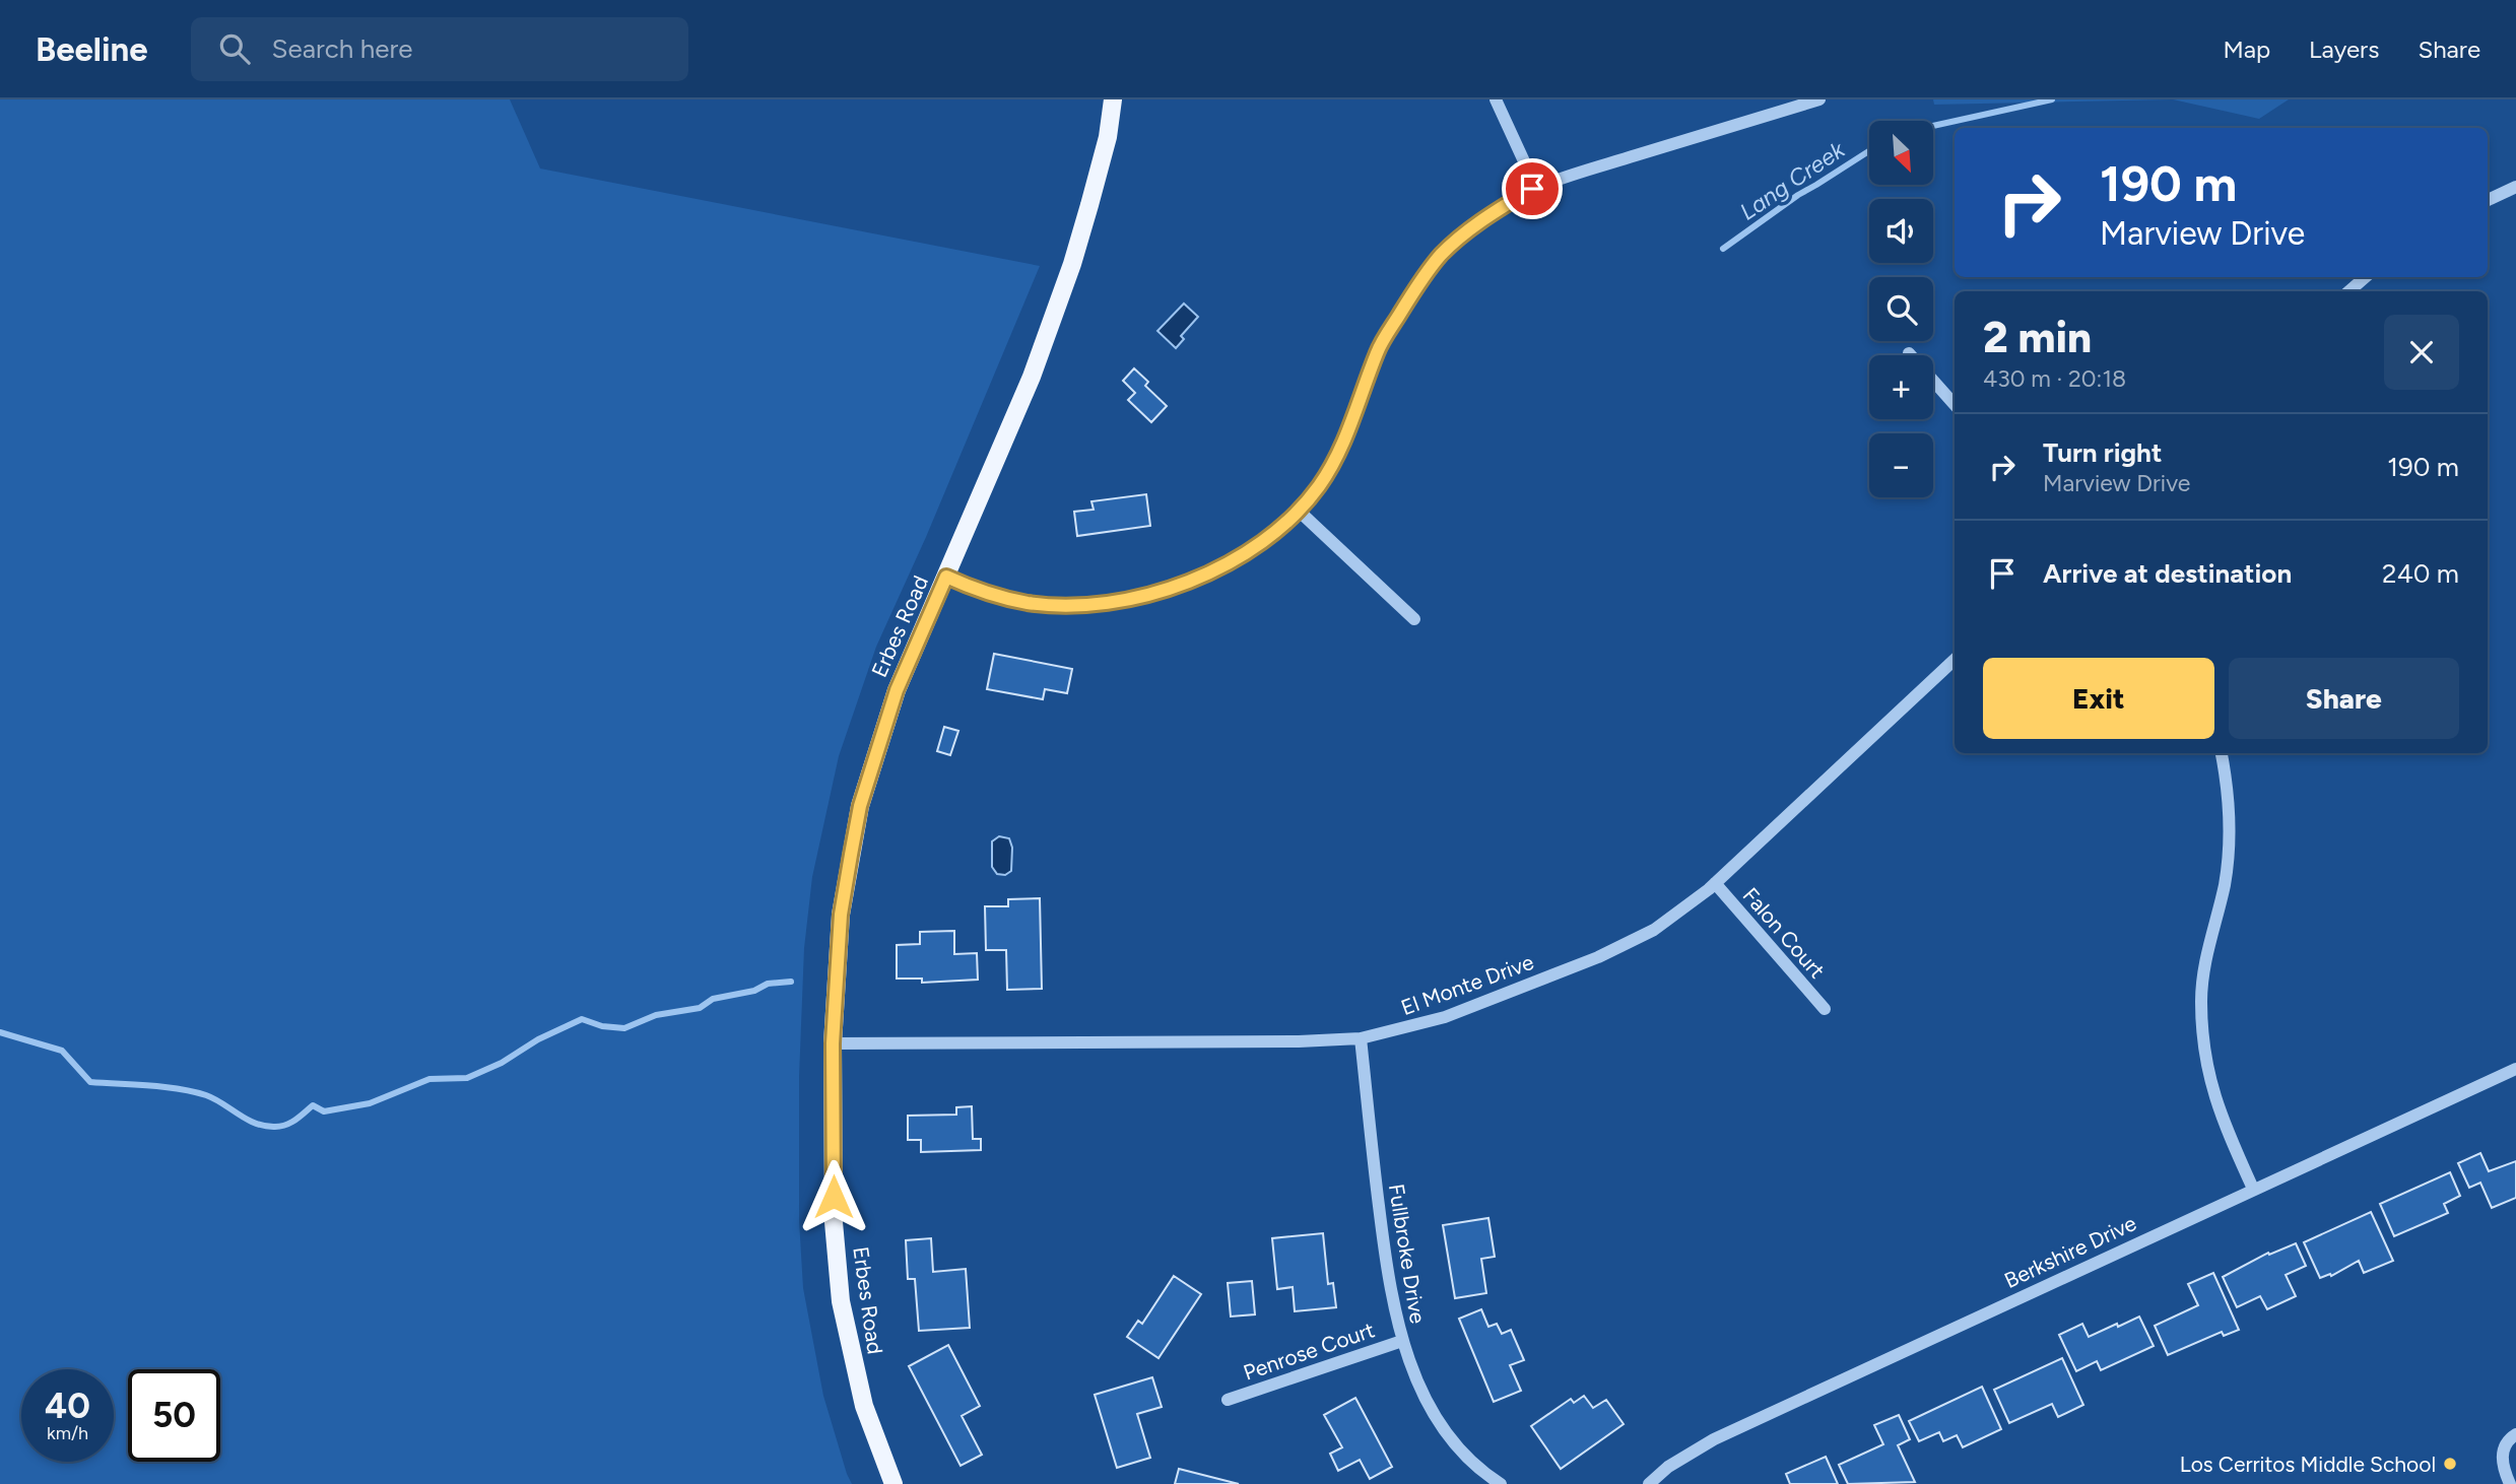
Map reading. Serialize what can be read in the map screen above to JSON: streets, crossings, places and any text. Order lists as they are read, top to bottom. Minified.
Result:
{"streets":{"main road":["Erbes Road"],"street":["Falon Court","El Monte Drive","Berkshire Drive","Fullbroke Drive","Penrose Court"]},"crossings":[["Erbes Road","El Monte Drive"],["Falon Court","El Monte Drive"],["El Monte Drive","Fullbroke Drive"],["Fullbroke Drive","Penrose Court"]],"water":["Lang Creek"],"places":["Los Cerritos Middle School"],"north":"bottom right","page":{"header":"Beeline","search":"Search here","nav":["Map","Layers","Share"],"map_buttons":["+","−"],"turn":["190 m","Marview Drive"],"heading":["2 min","430 m · 20:18"],"list":[{"name":"Turn right","note":"Marview Drive","value":"190 m"},{"name":"Arrive at destination","value":"240 m"}],"buttons":["Exit","Share"],"speed":"40 km/h","limit":"50"}}
